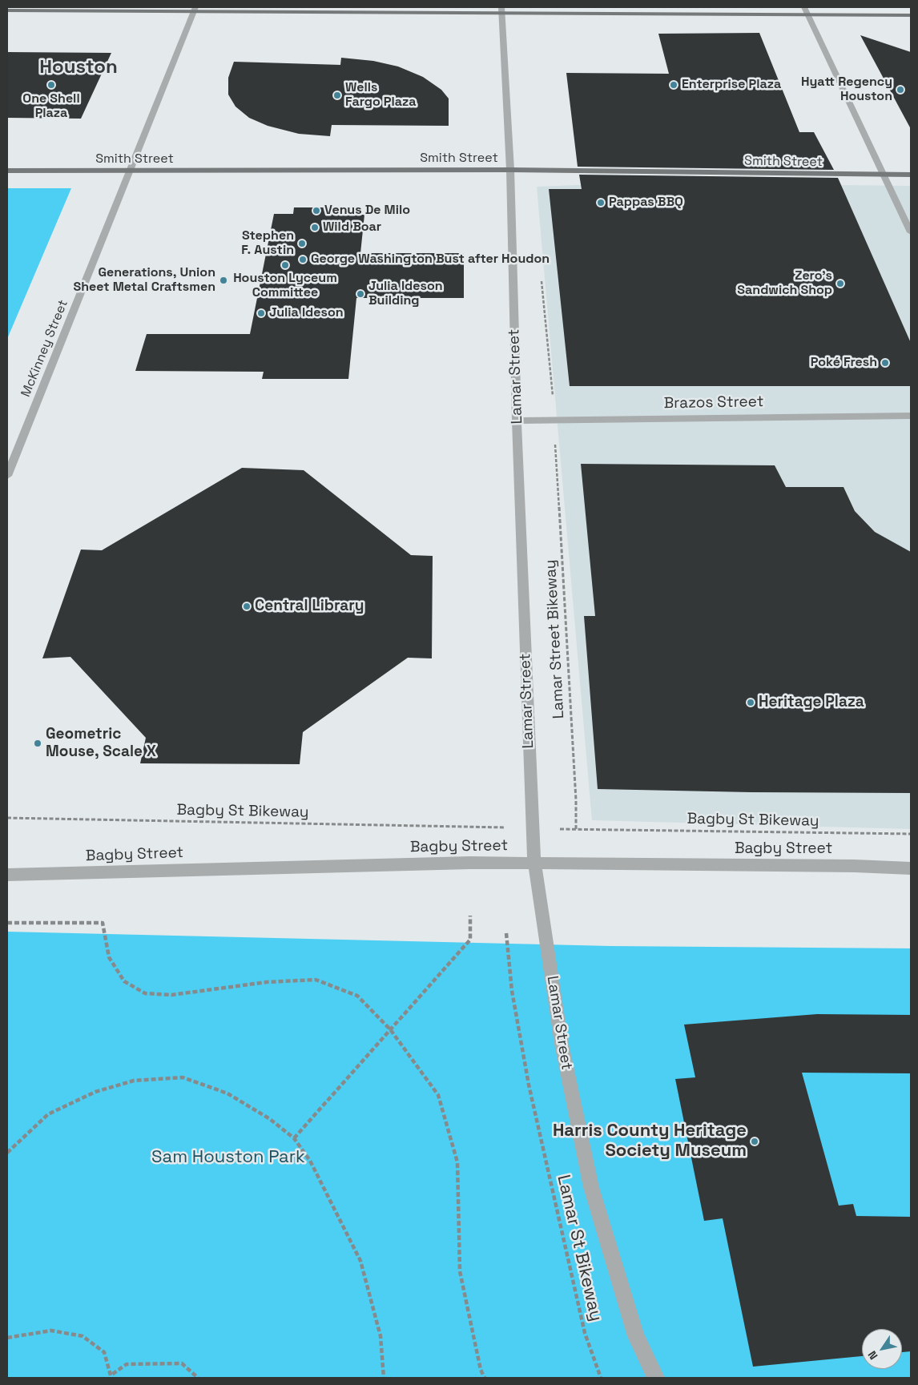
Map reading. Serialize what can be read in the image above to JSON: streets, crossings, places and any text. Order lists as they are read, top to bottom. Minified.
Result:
{"streets":{"main road":["Smith Street"],"street":["McKinney Street","Lamar Street","Brazos Street","Bagby Street"],"path":["Lamar Street Bikeway","Bagby St Bikeway","Lamar St Bikeway"]},"crossings":[["Smith Street","McKinney Street"],["Smith Street","Lamar Street"],["Lamar Street","Brazos Street"],["Lamar Street","Bagby Street"]],"districts":["Houston"],"parks":["Sam Houston Park"],"places":["One Shell Plaza","Enterprise Plaza","Hyatt Regency Houston","Wells Fargo Plaza","Pappas BBQ","Venus De Milo","Wild Boar","Stephen F. Austin","George Washington Bust after Houdon","Houston Lyceum Committee","Generations, Union Sheet Metal Craftsmen","Zero's Sandwich Shop","Julia Ideson Building","Julia Ideson","Poké Fresh","Central Library","Heritage Plaza","Geometric Mouse, Scale X","Harris County Heritage Society Museum"],"north":"bottom left"}
